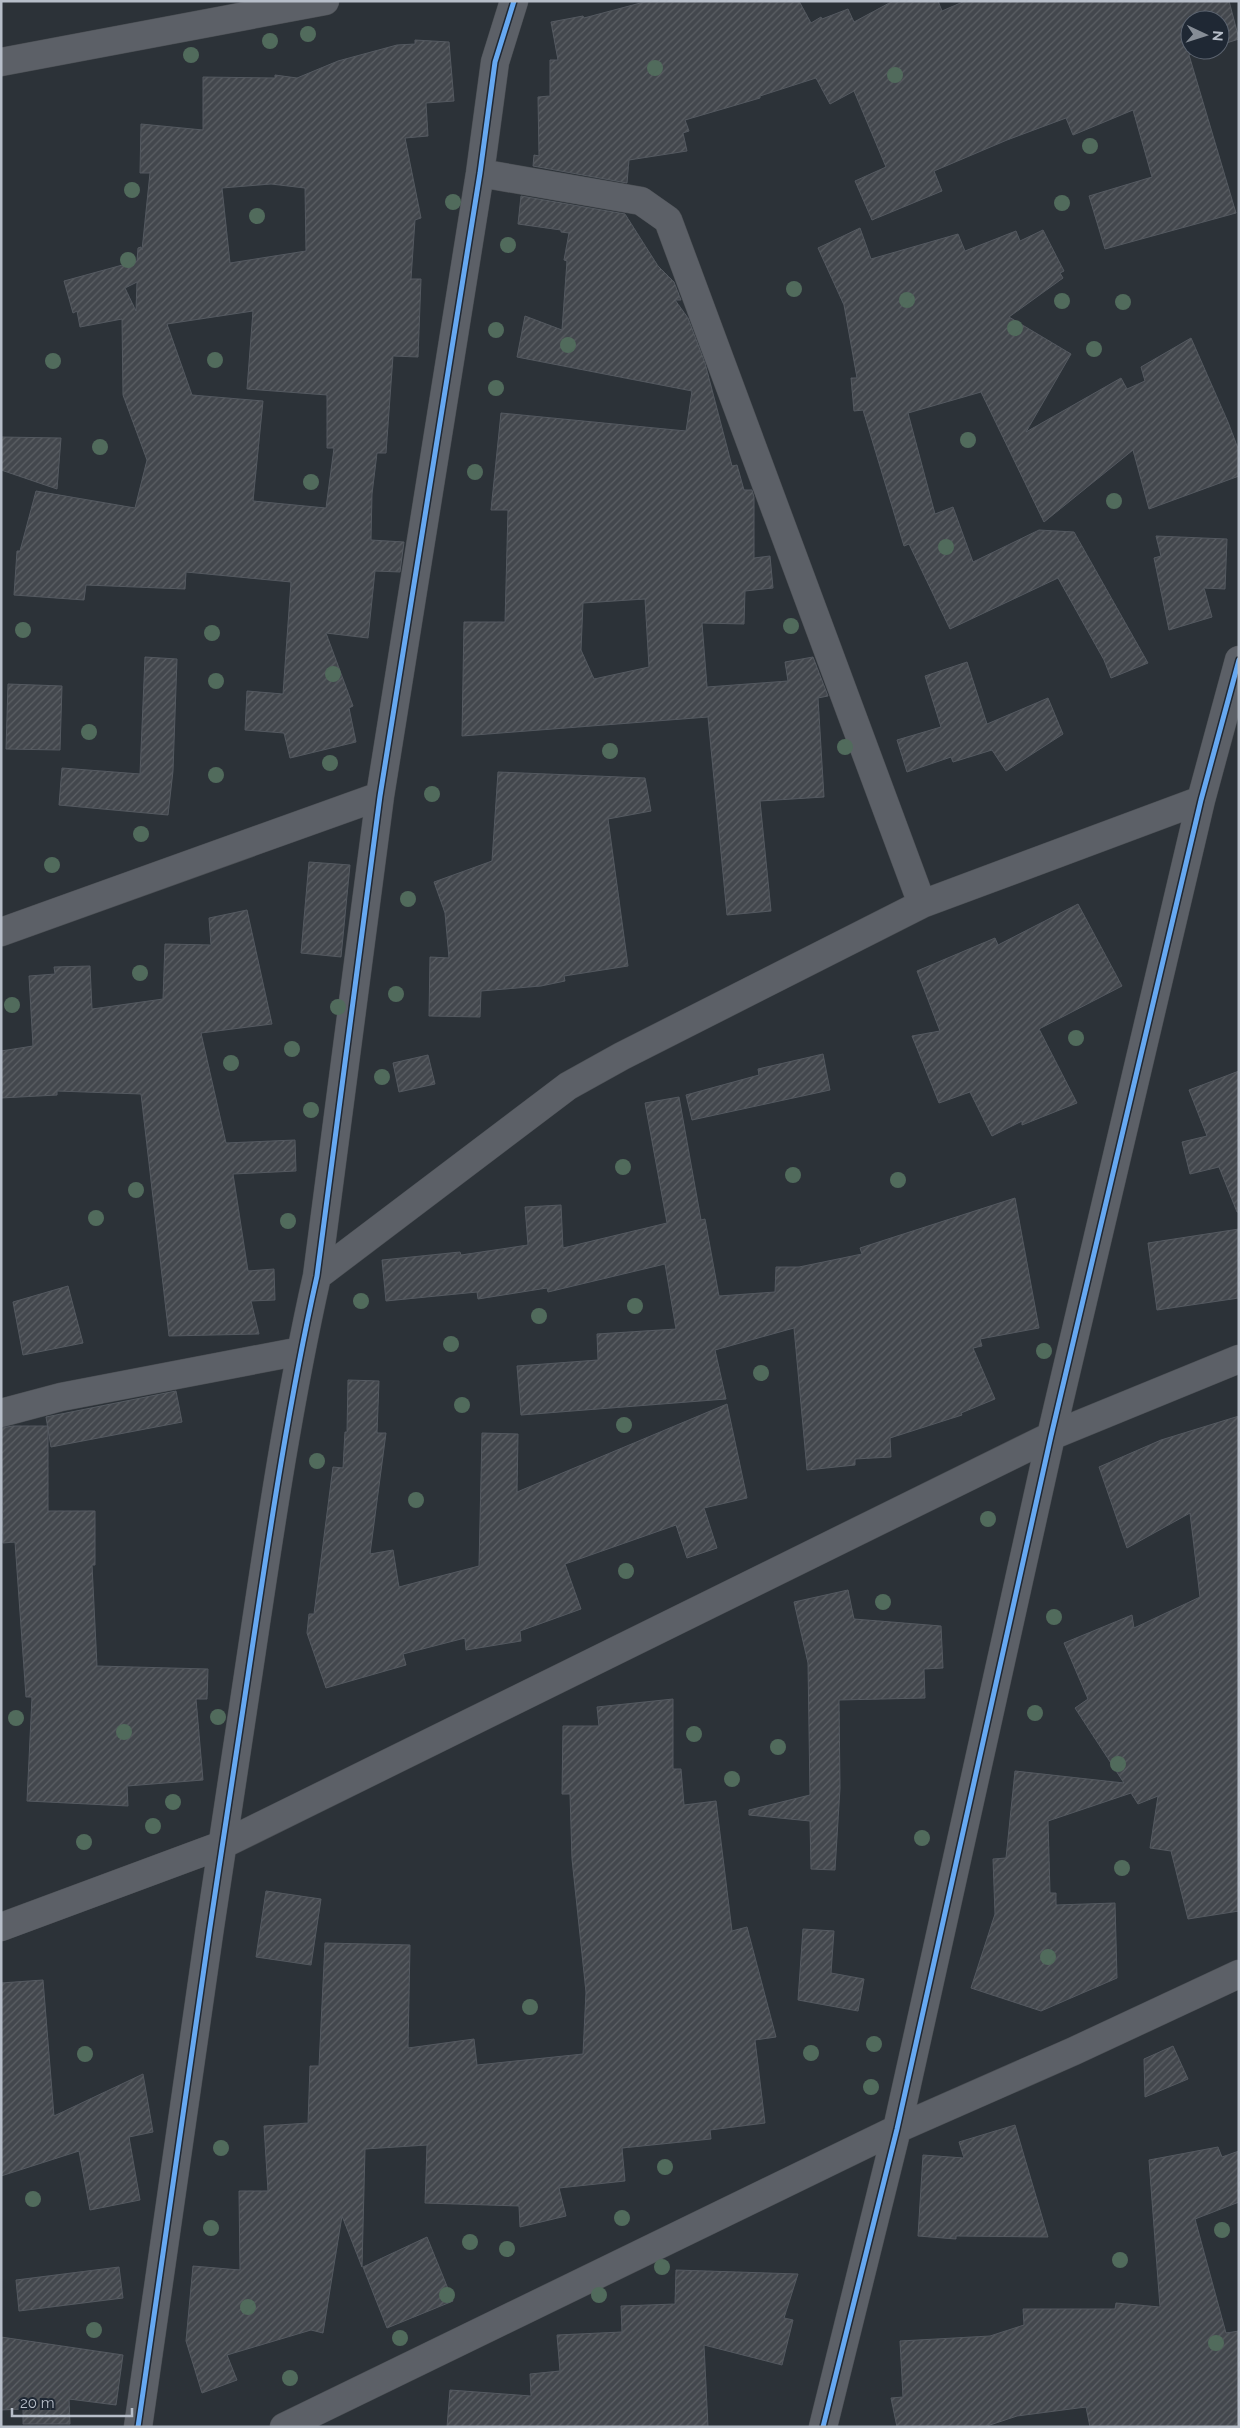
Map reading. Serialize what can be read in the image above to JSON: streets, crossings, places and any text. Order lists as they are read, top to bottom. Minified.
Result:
{"scale_bar":"20 m","north":"right"}
